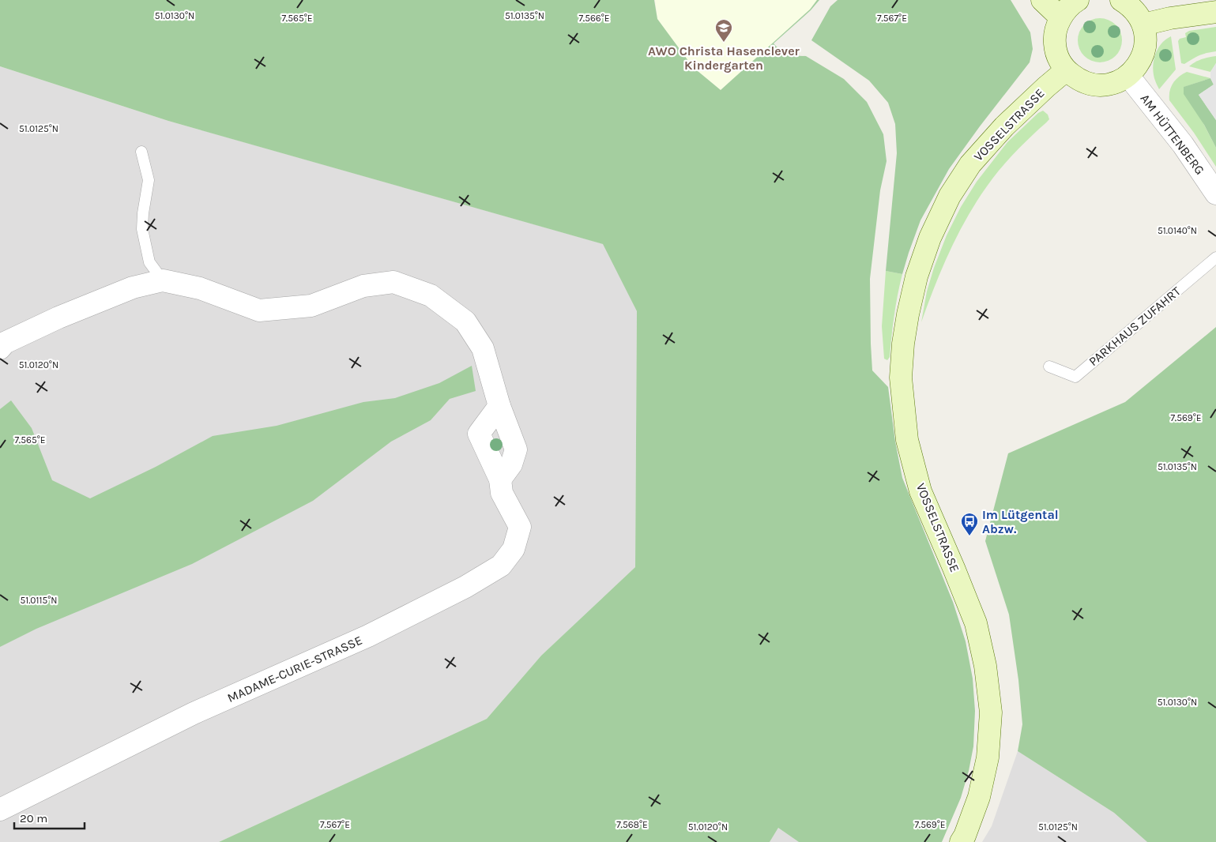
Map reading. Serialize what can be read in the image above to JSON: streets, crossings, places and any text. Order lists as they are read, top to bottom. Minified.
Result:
{"streets":{"street":["VOSSELSTRASSE","AM HÜTTENBERG","MADAME-CURIE-STRASSE"],"lane":["PARKHAUS ZUFAHRT"]},"places":{"school or university":["AWO Christa Hasenclever Kindergarten"],"bus stop":["Im Lütgental Abzw."]},"scale_bar":"20 m","coordinates":["51.0130°N","51.0135°N","7.566°E","7.567°E","7.565°E","51.0125°N","51.0140°N","51.0120°N","7.569°E","51.0115°N","7.568°E"]}
